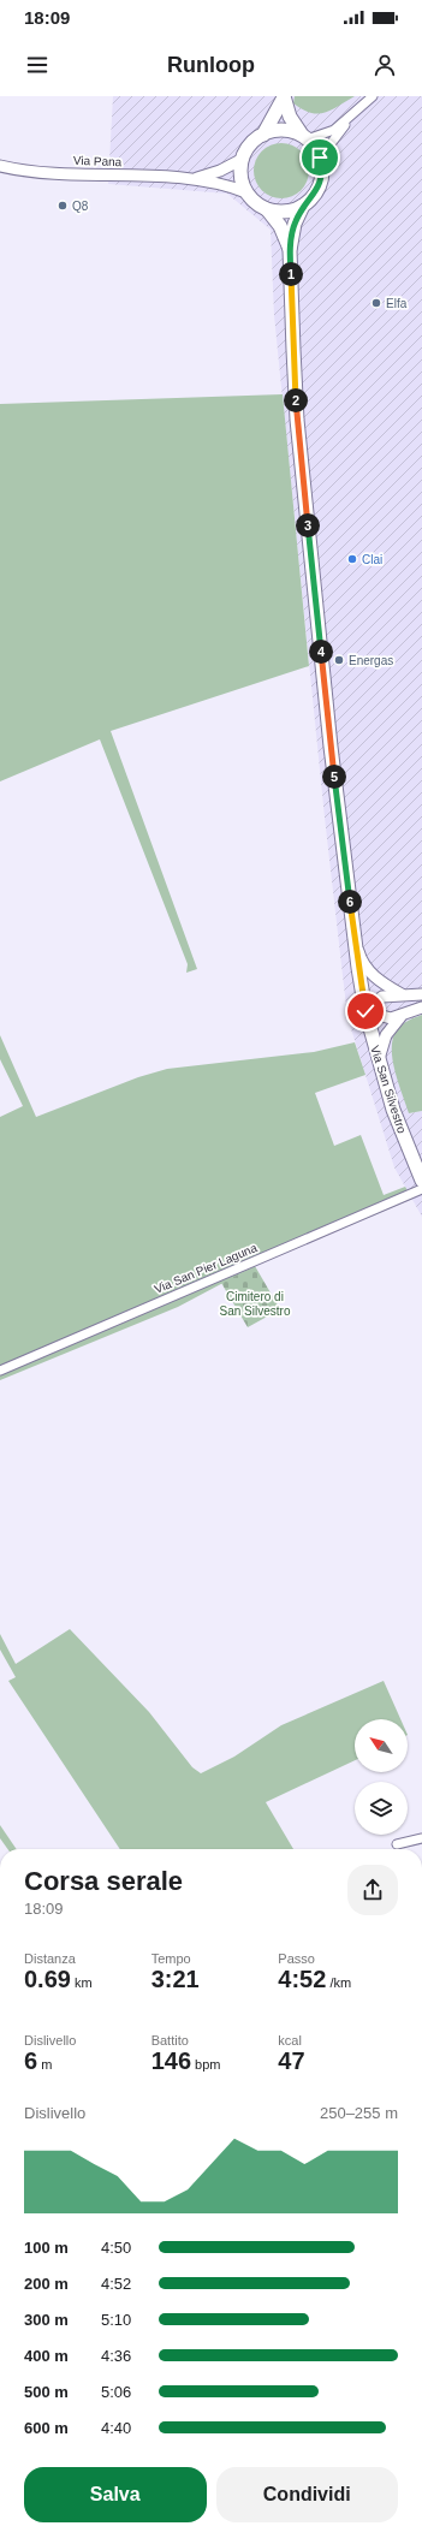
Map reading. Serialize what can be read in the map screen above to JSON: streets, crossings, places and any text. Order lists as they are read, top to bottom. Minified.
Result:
{"streets":{"main road":["Via San Silvestro"],"street":["Via Pana","Via San Pier Laguna"]},"crossings":[["Via Pana","Via San Silvestro"]],"parks":["Cimitero di San Silvestro"],"places":["Q8","Elfa","Clai","Energas"],"north":"top left","page":{"status":"18:09","header":"Runloop","pins":["1","2","3","4","5","6"],"heading":["Corsa serale","18:09"],"stats":[["Distanza","0.69 km"],["Tempo","3:21"],["Passo","4:52 /km"],["Dislivello","6 m"],["Battito","146 bpm"],["kcal","47"]],"chart":["Dislivello","250–255 m"],"list":[{"name":"100 m","note":"4:50"},{"name":"200 m","note":"4:52"},{"name":"300 m","note":"5:10"},{"name":"400 m","note":"4:36"},{"name":"500 m","note":"5:06"},{"name":"600 m","note":"4:40"}],"buttons":["Salva","Condividi"]}}
